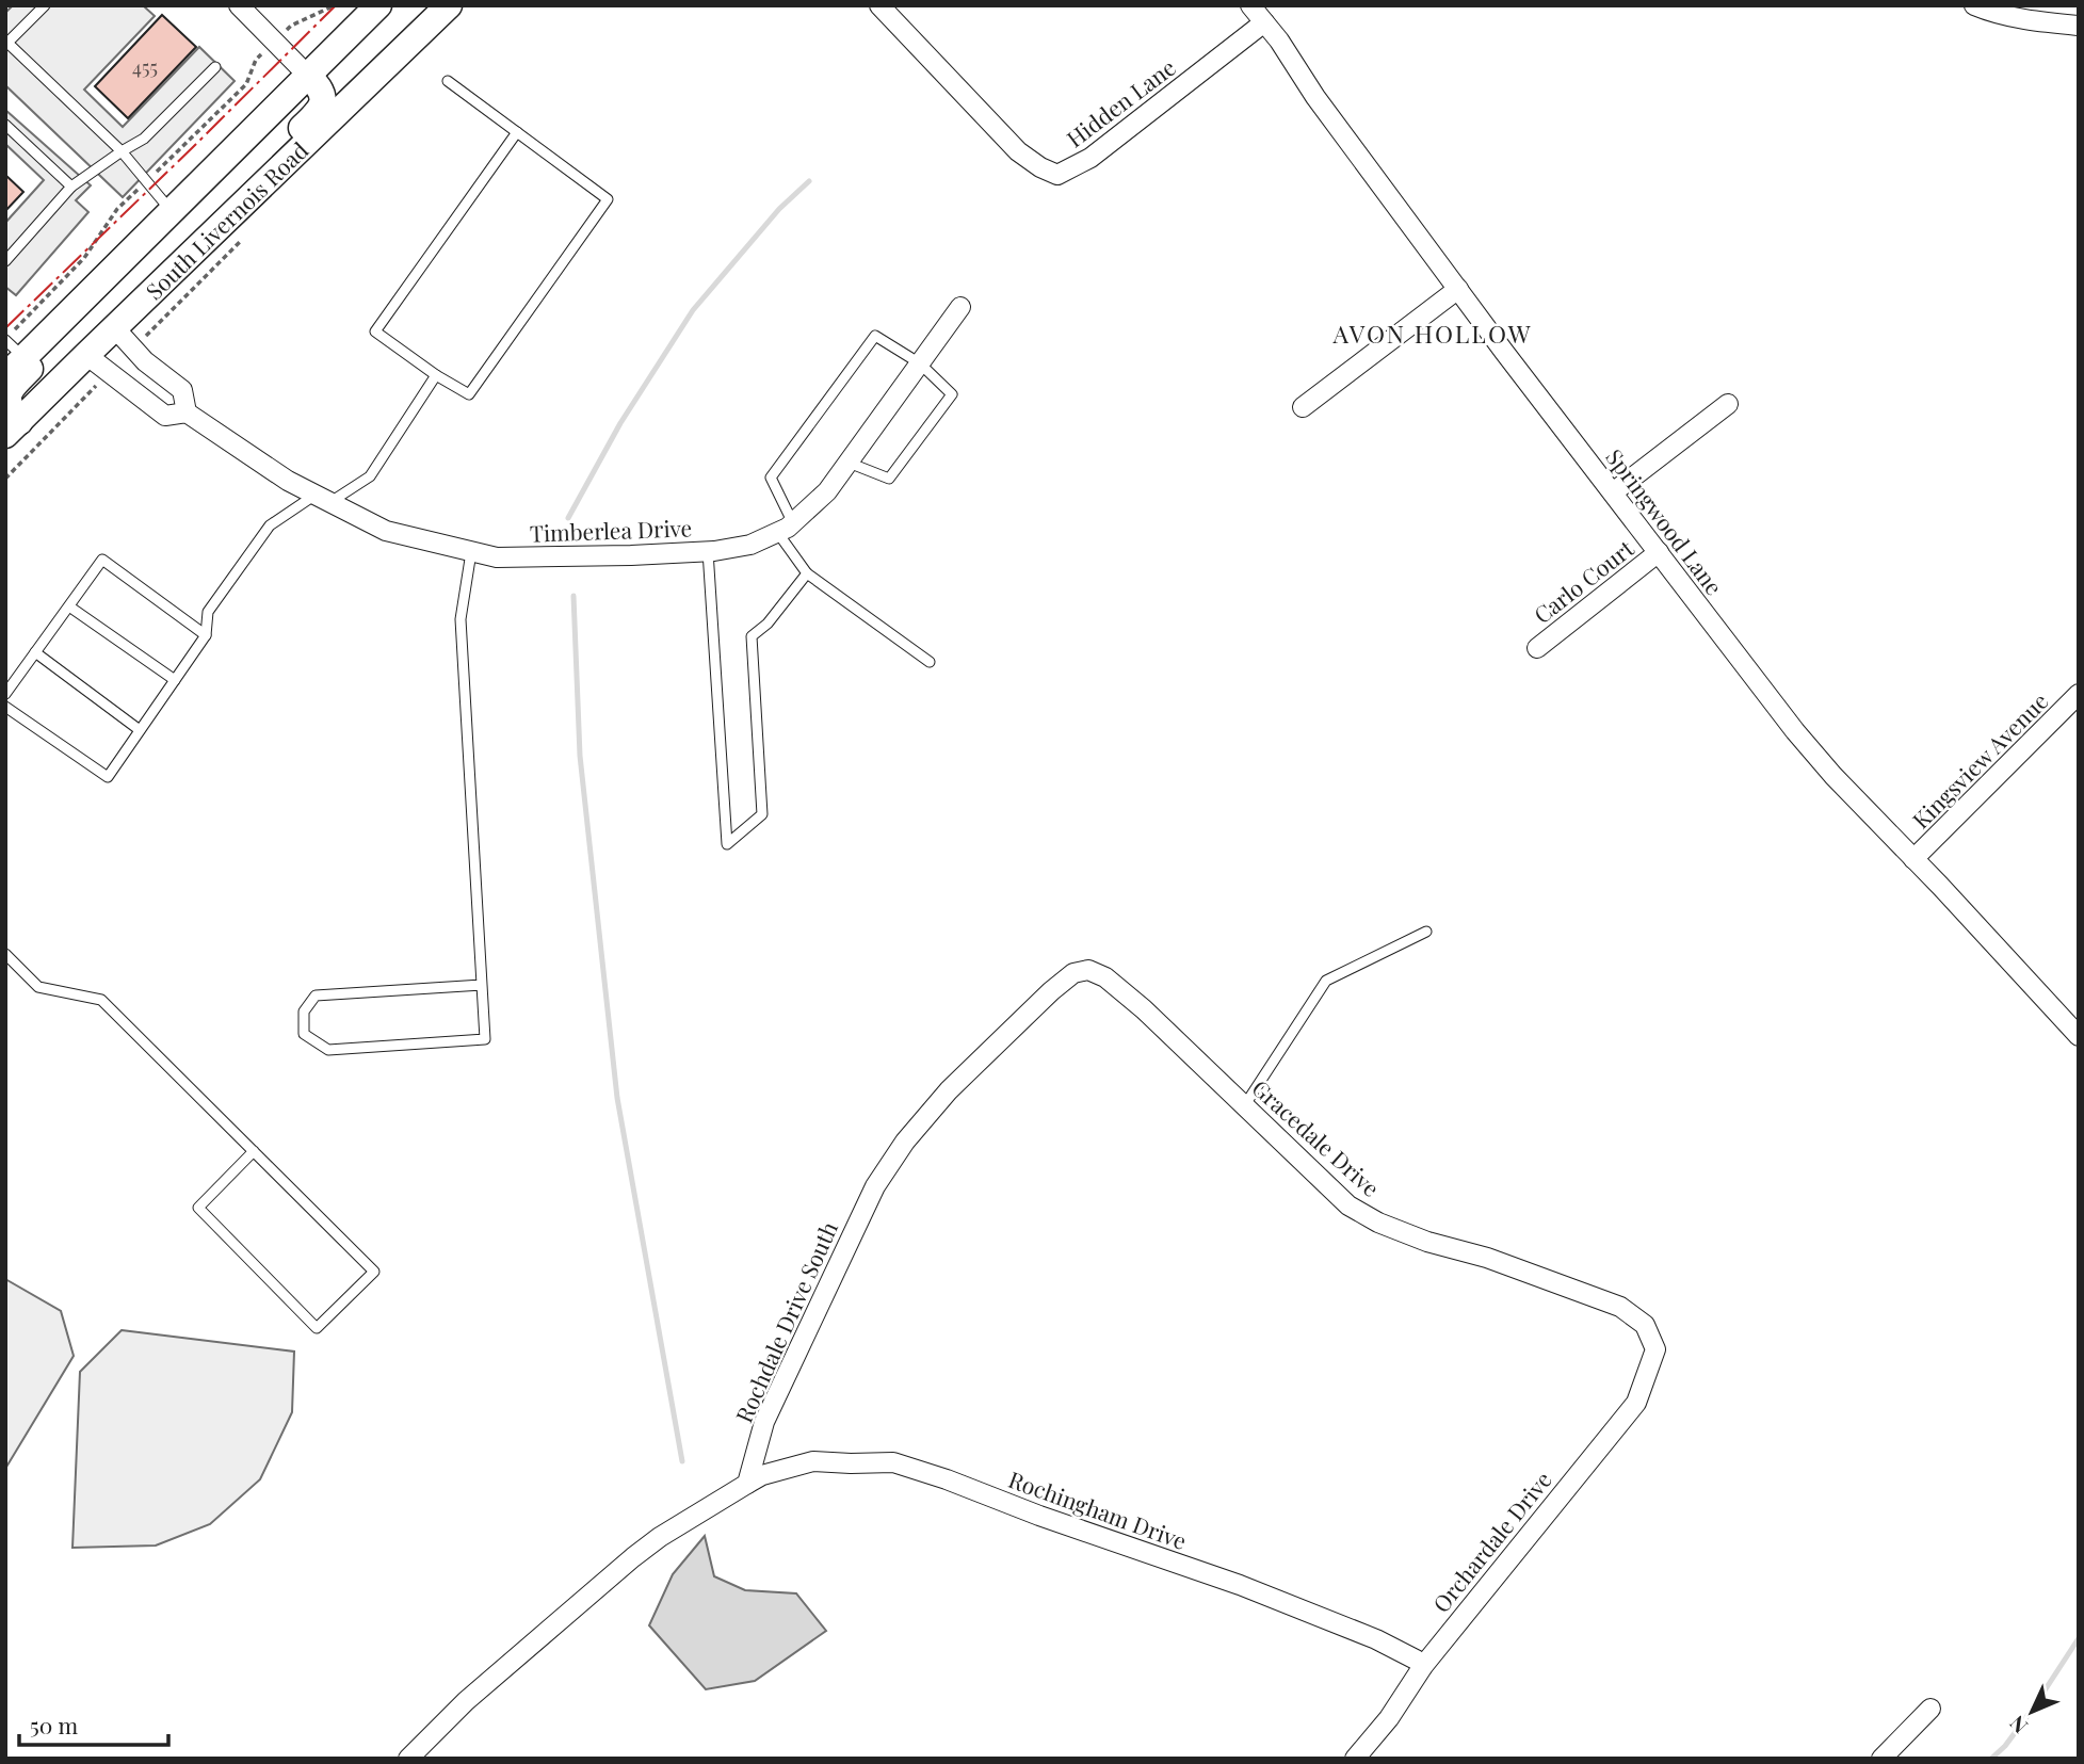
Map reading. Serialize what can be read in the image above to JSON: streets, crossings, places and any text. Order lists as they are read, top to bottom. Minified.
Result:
{"streets":{"main road":["South Livernois Road"],"street":["Hidden Lane","Springwood Lane","Timberlea Drive","Carlo Court","Kingsview Avenue","Gracedale Drive","Rochdale Drive South","Rochingham Drive","Orchardale Drive"]},"crossings":[["Hidden Lane","Springwood Lane"],["South Livernois Road","Timberlea Drive"],["Springwood Lane","Carlo Court"],["Springwood Lane","Kingsview Avenue"],["Gracedale Drive","Rochdale Drive South"],["Gracedale Drive","Orchardale Drive"],["Rochdale Drive South","Rochingham Drive"],["Rochingham Drive","Orchardale Drive"]],"districts":["AVON HOLLOW"],"house_numbers":["455"],"scale_bar":"50 m","north":"bottom left"}
